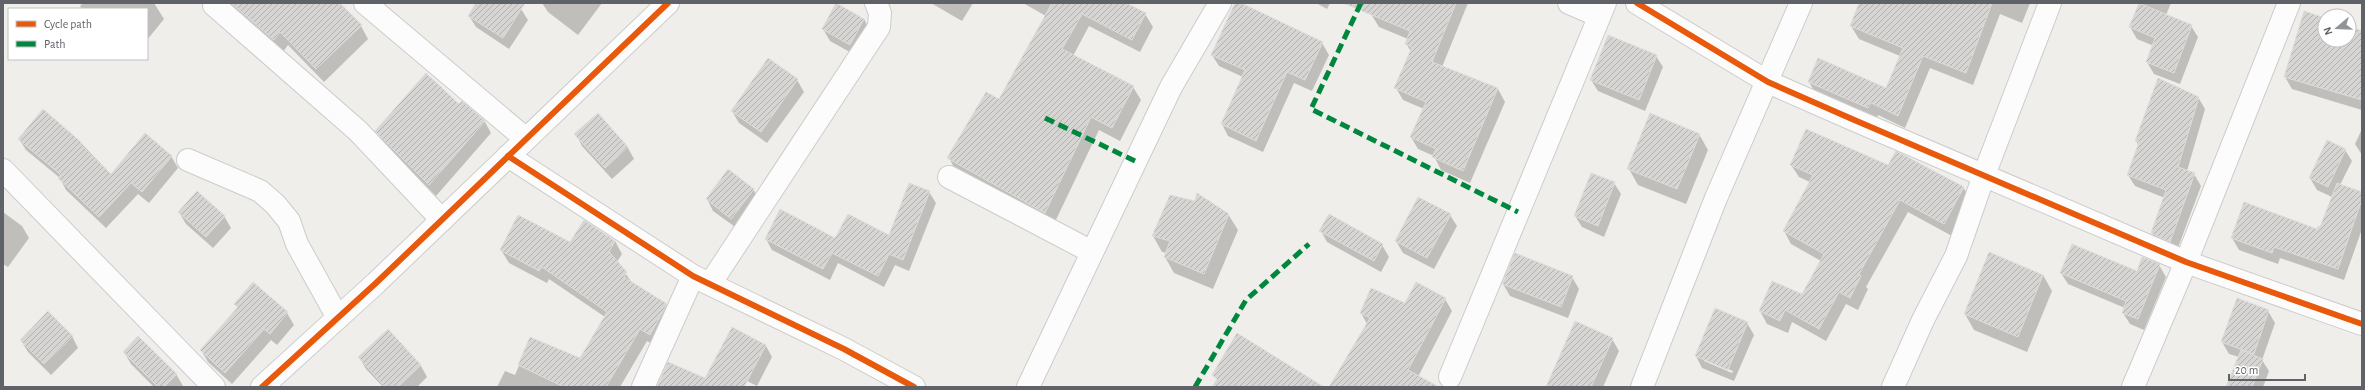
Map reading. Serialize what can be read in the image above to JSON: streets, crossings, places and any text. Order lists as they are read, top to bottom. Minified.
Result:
{"legend":["Cycle path","Path"],"scale_bar":"20 m","north":"left"}
